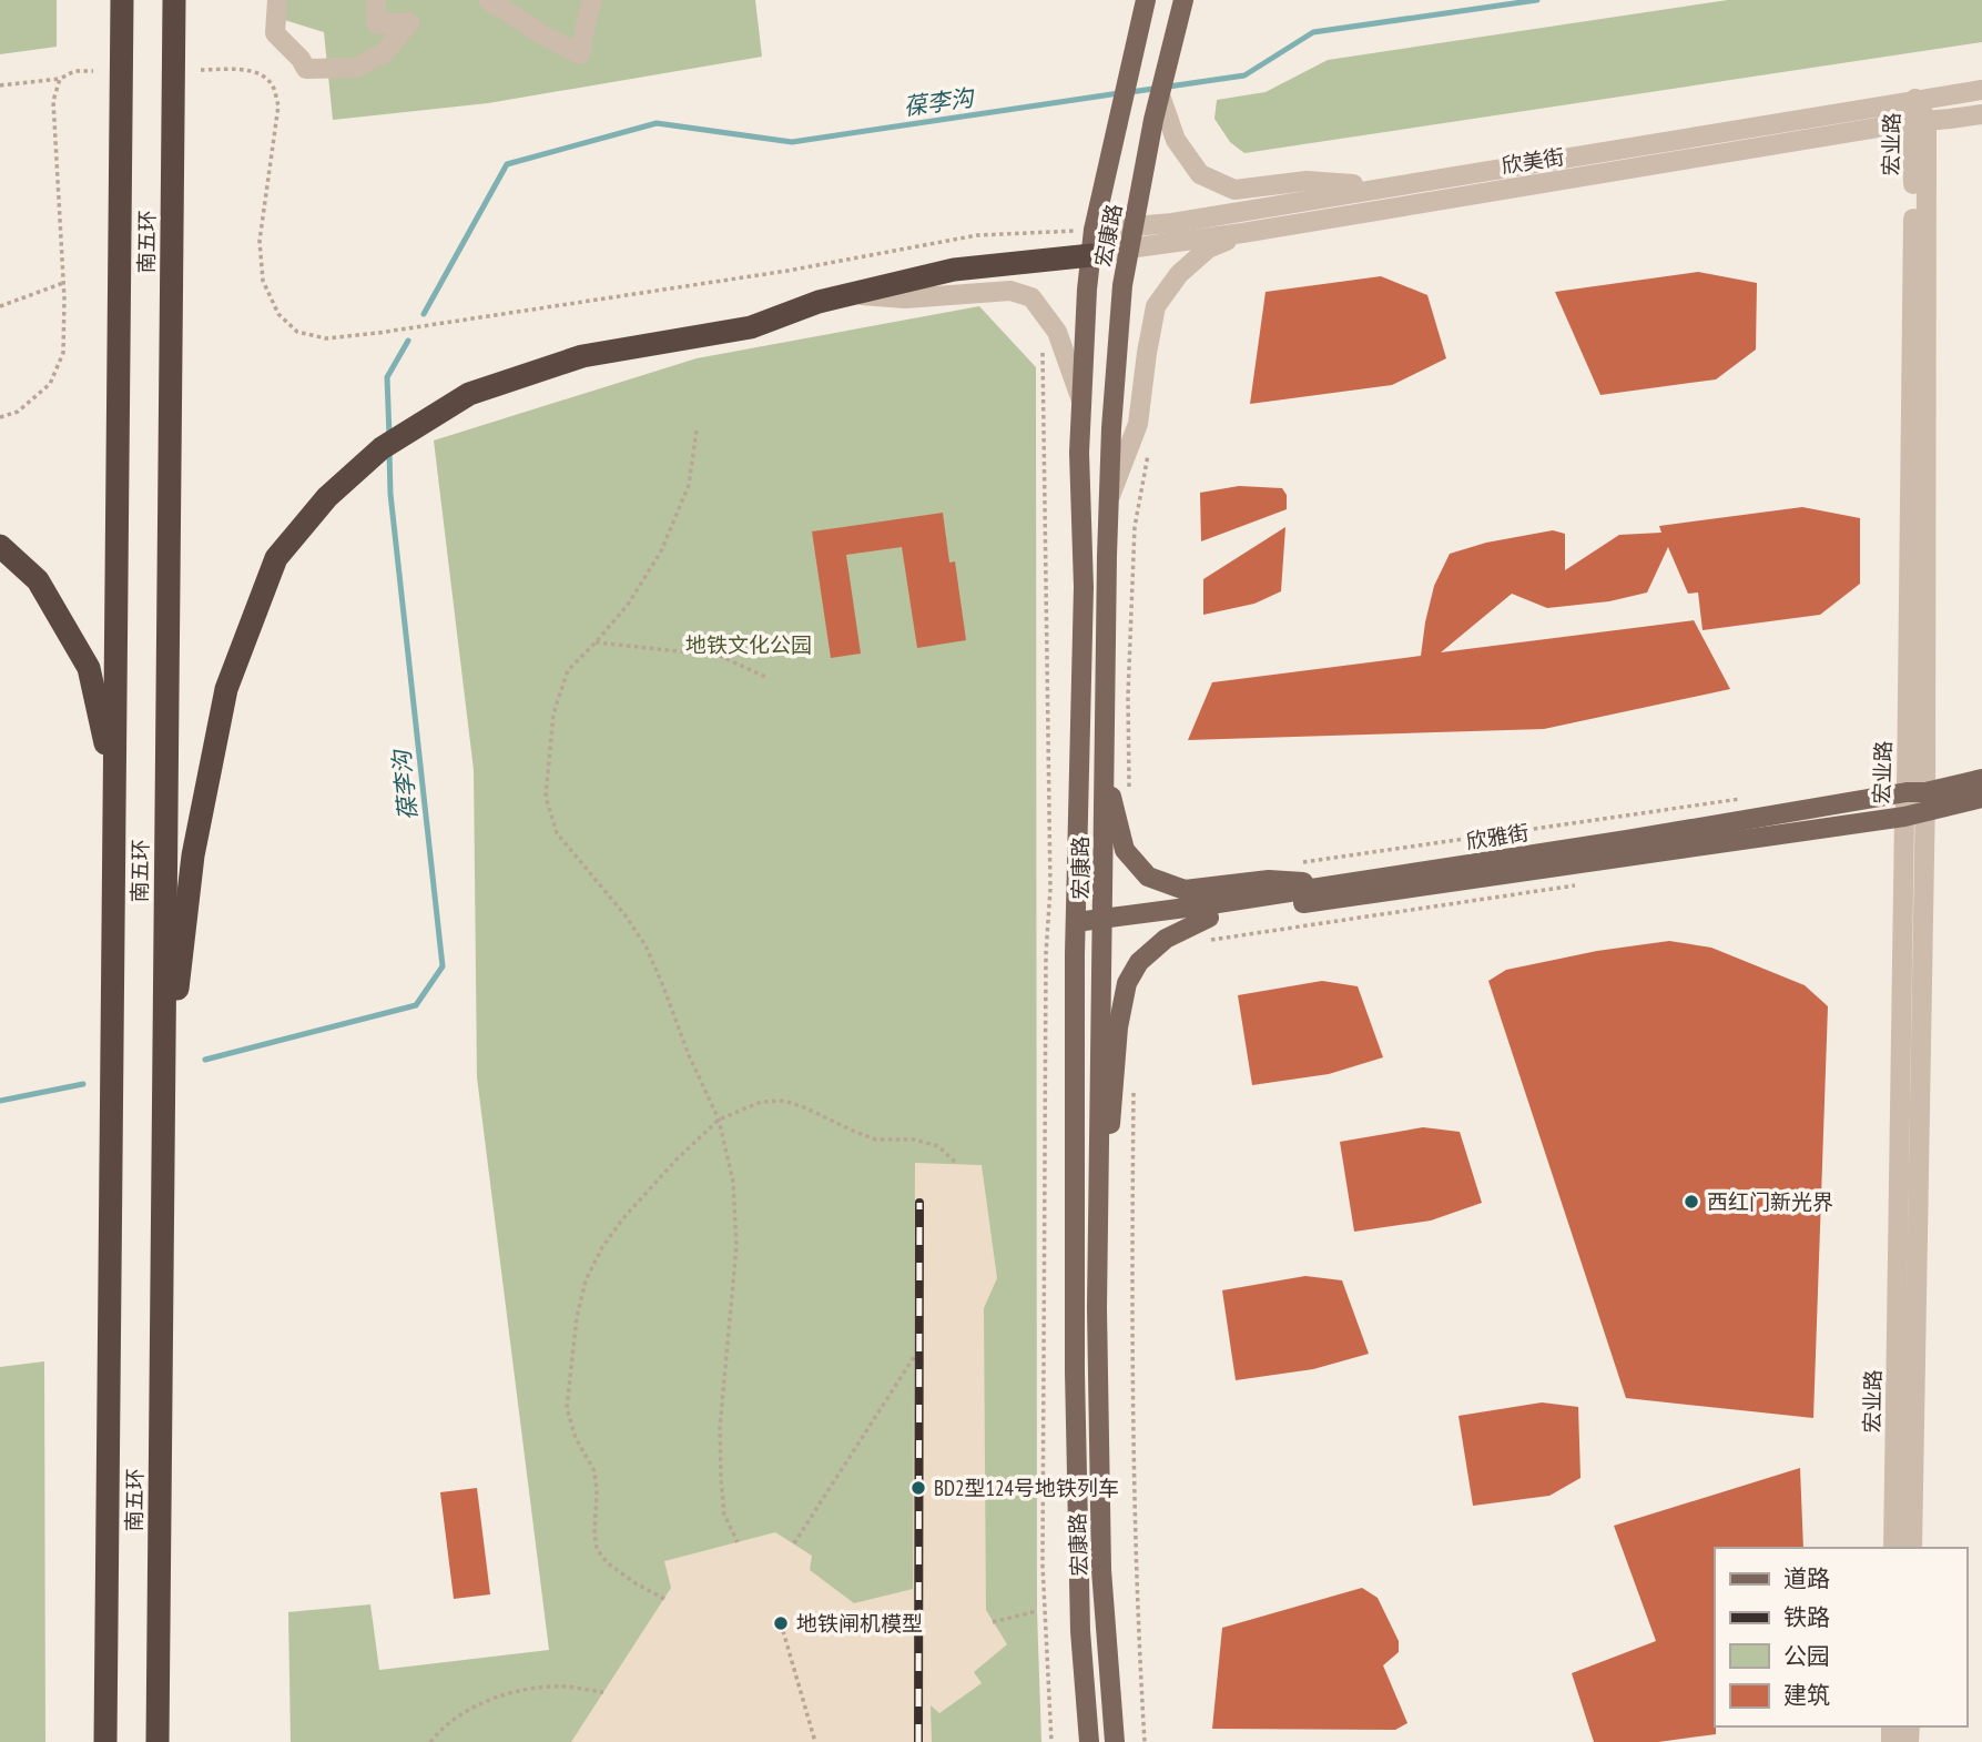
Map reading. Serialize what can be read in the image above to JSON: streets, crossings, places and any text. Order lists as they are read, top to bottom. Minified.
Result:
{"streets":{"highway":["南五环"],"main road":["宏康路","欣雅街"],"street":["宏业路","欣美街"]},"crossings":[["宏业路","欣美街"],["宏业路","欣雅街"],["欣美街","宏康路"],["宏康路","欣雅街"]],"water":["葆李沟"],"parks":["地铁文化公园"],"places":["西红门新光界","BD2型124号地铁列车","地铁闸机模型"],"legend":["道路","铁路","公园","建筑"]}
